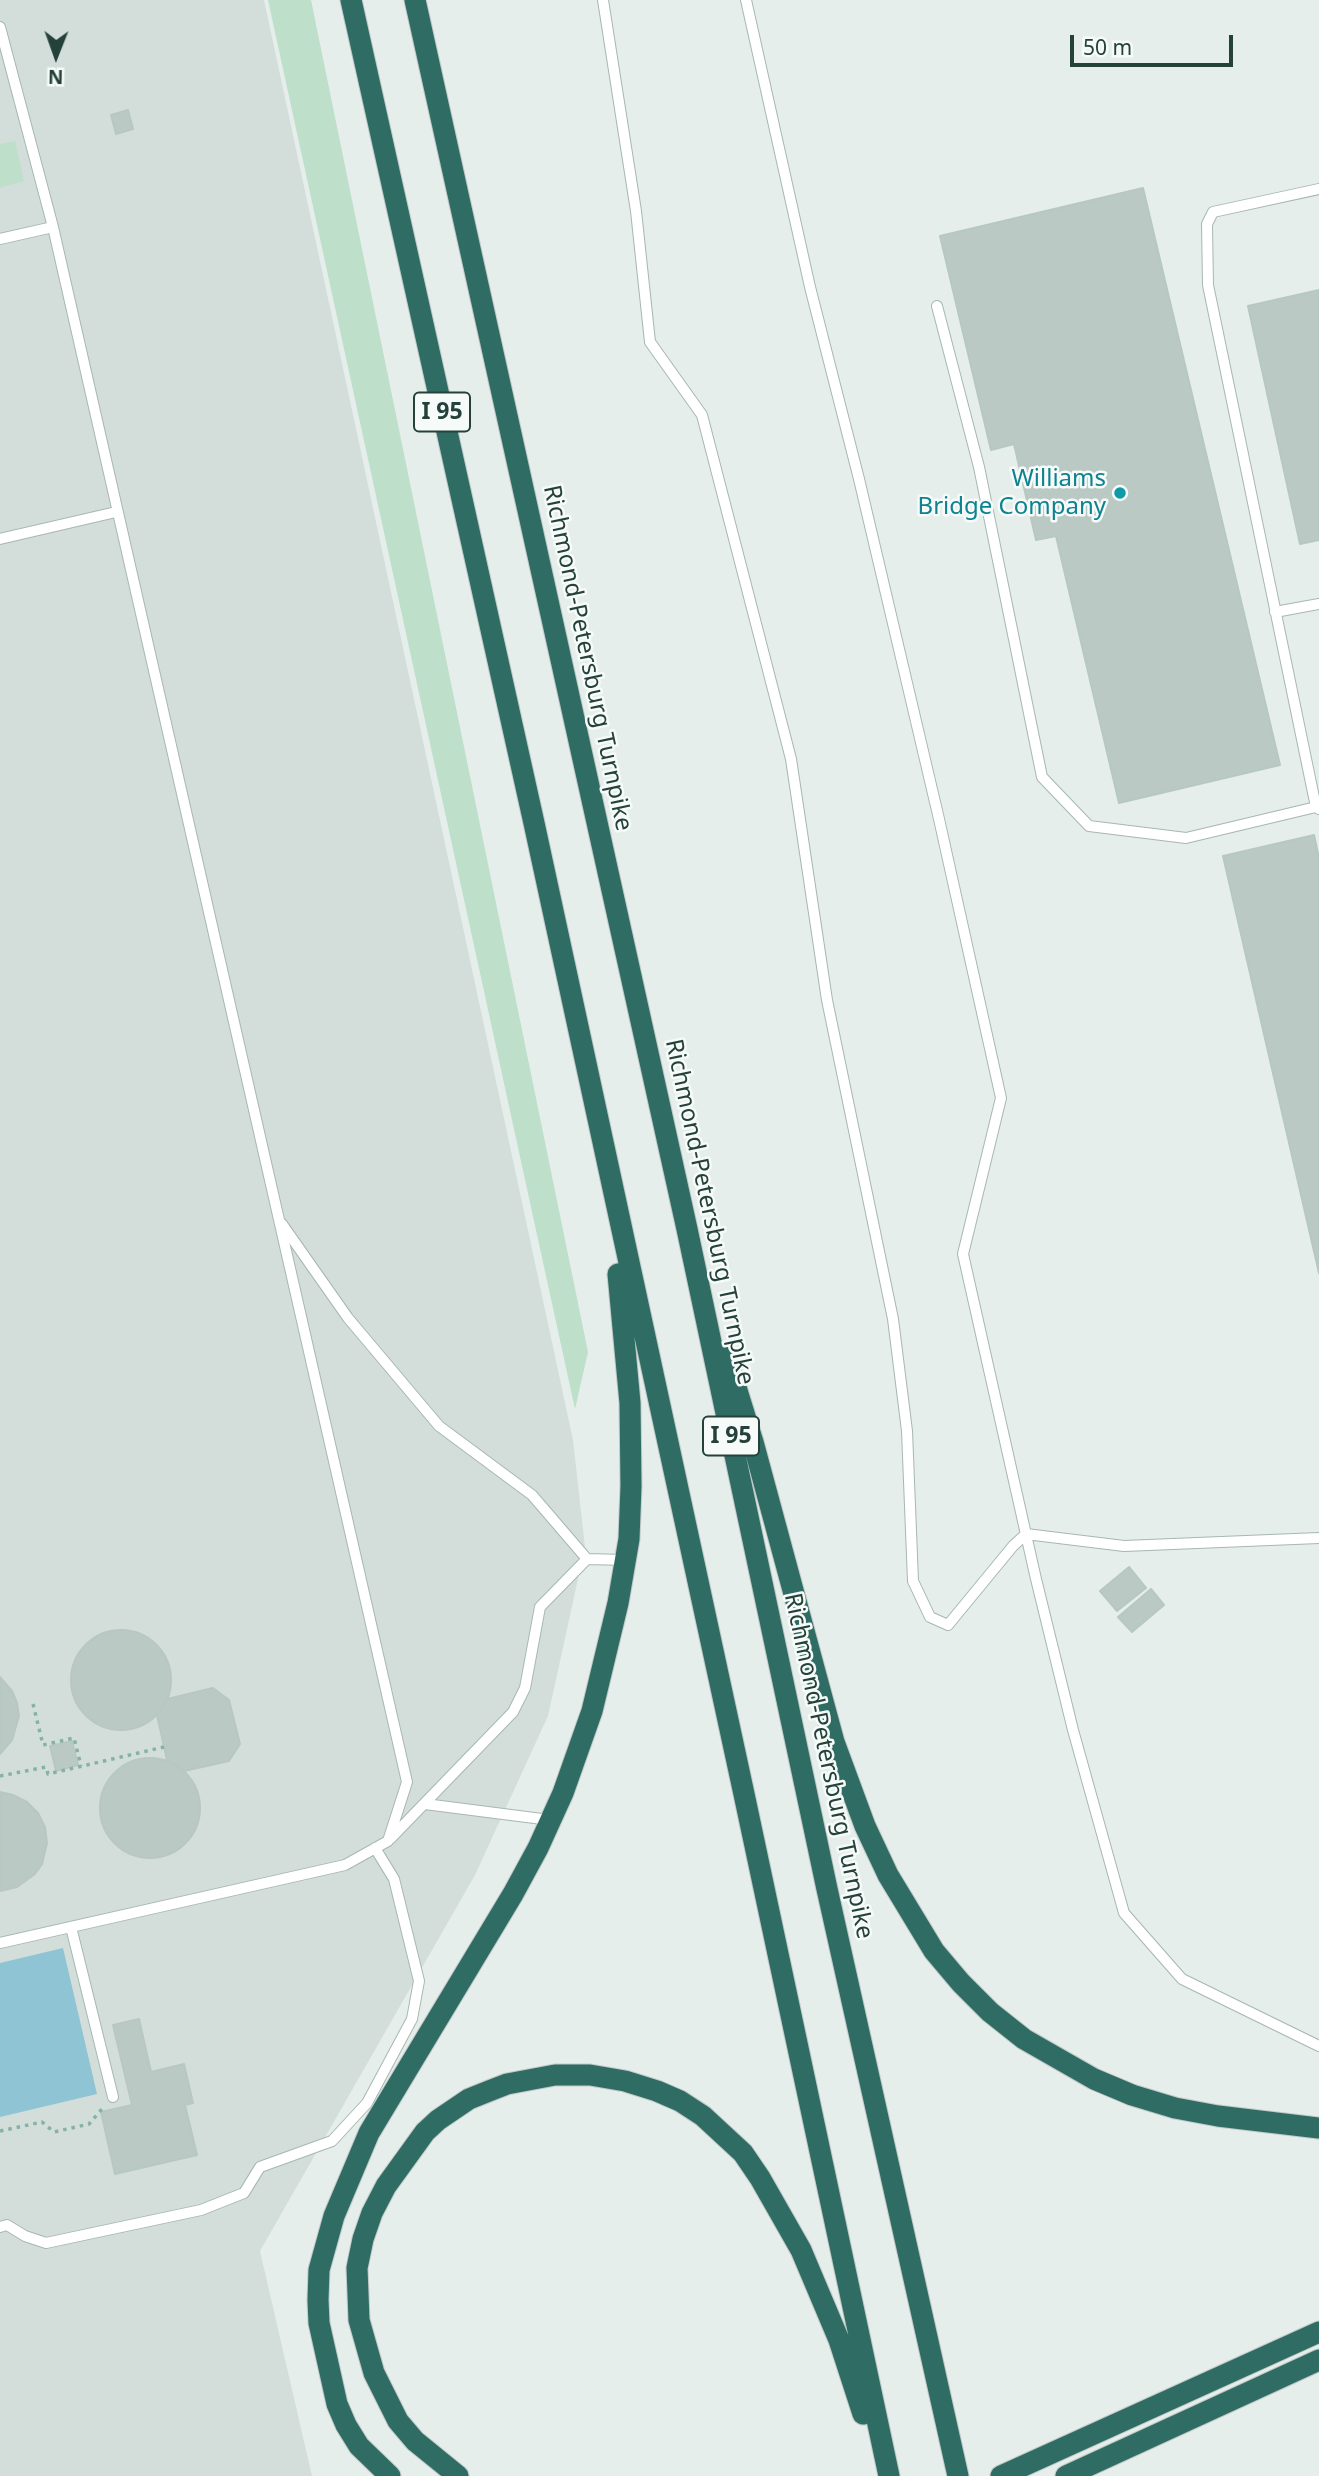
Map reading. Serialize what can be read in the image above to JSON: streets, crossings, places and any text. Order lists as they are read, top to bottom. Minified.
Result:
{"streets":{"highway":["I 95","Richmond-Petersburg Turnpike"]},"places":["Williams Bridge Company"],"scale_bar":"50 m","north":"bottom"}
